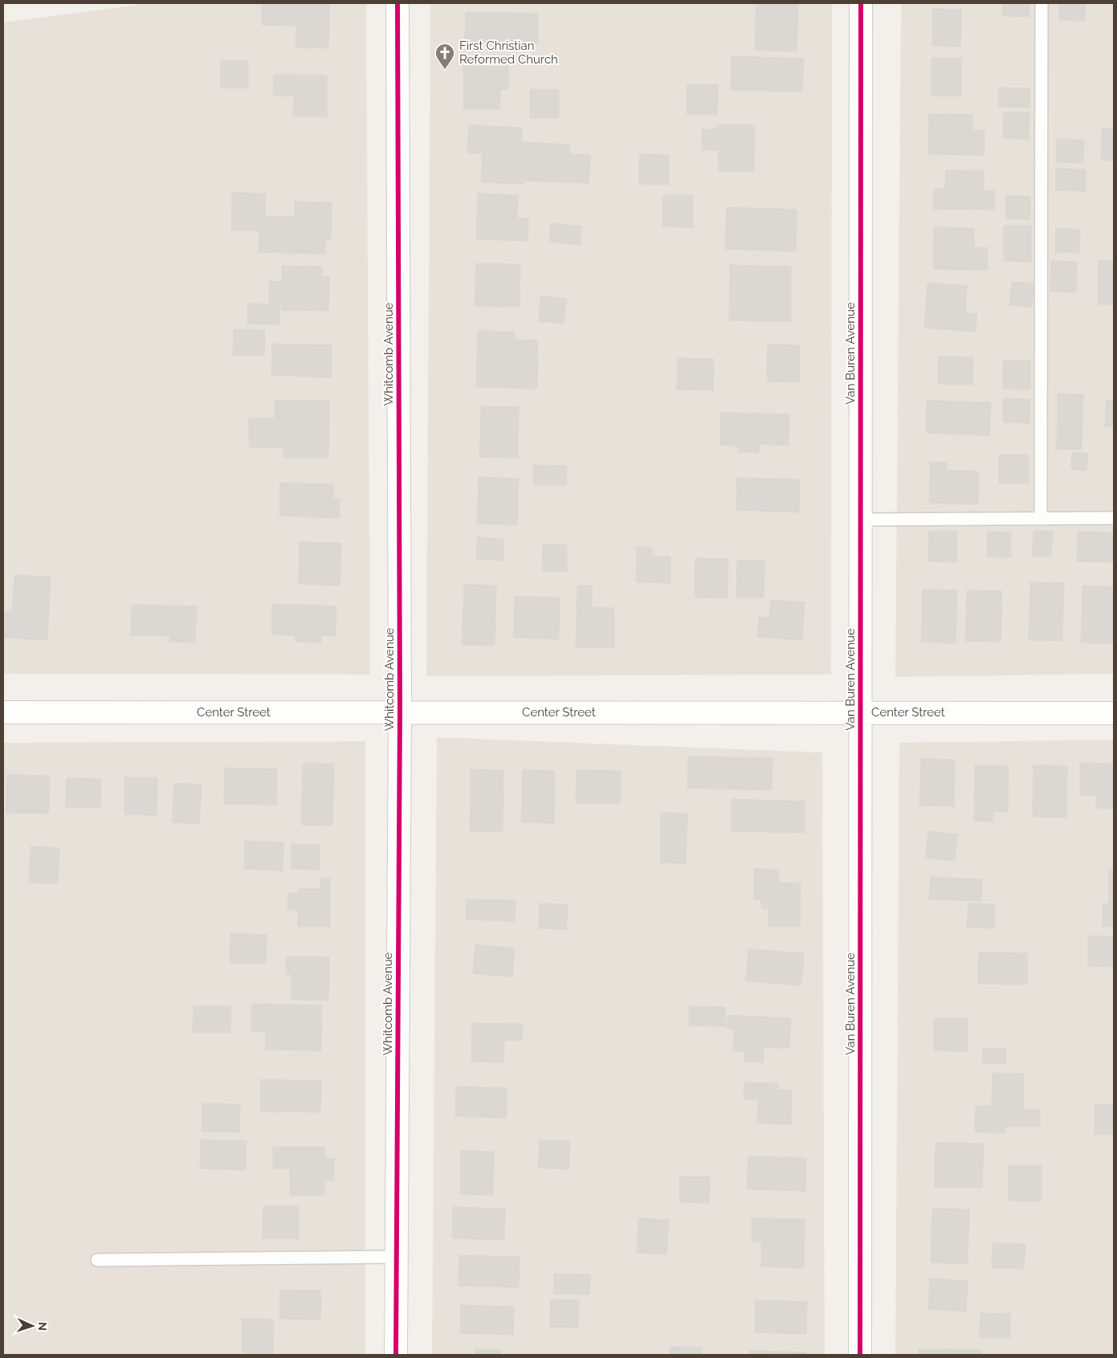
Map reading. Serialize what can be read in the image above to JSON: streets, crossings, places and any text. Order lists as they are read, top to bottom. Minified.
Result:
{"streets":{"street":["Van Buren Avenue","Whitcomb Avenue","Center Street"]},"crossings":[["Van Buren Avenue","Center Street"],["Whitcomb Avenue","Center Street"]],"places":{"church":["First Christian Reformed Church"]},"north":"right"}
